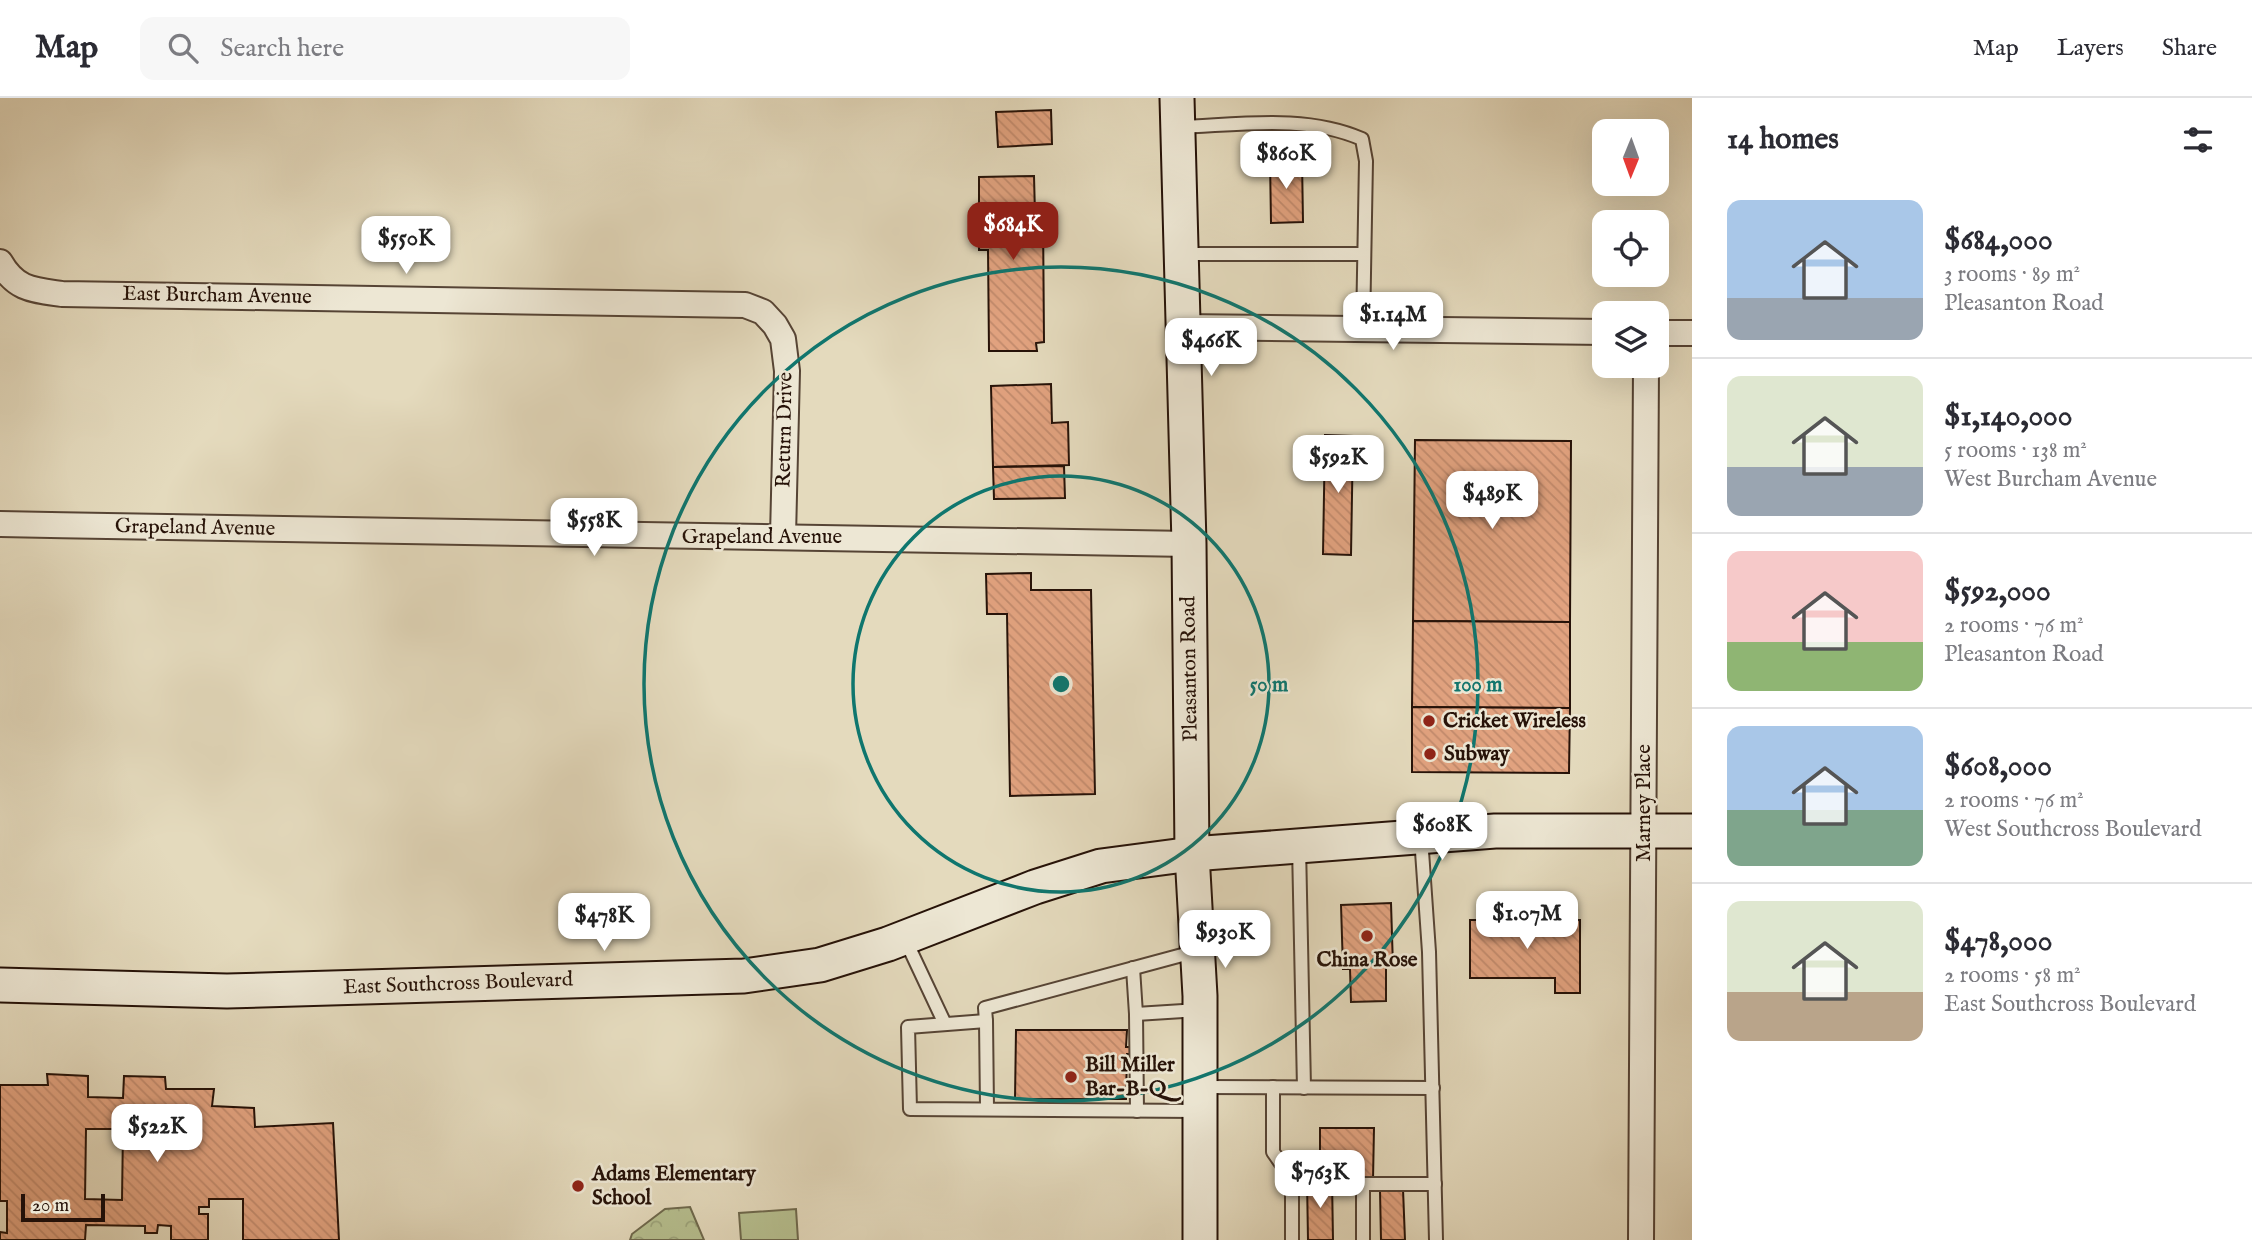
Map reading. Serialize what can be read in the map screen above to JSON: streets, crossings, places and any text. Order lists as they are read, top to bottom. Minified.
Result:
{"streets":{"main road":["Pleasanton Road","East Southcross Boulevard"],"street":["East Burcham Avenue","Return Drive","Grapeland Avenue","Marney Place"]},"crossings":[["East Burcham Avenue","Return Drive"],["Return Drive","Grapeland Avenue"],["Grapeland Avenue","Pleasanton Road"],["Pleasanton Road","East Southcross Boulevard"],["Marney Place","East Southcross Boulevard"]],"places":["Cricket Wireless","Subway","China Rose","Bill Miller Bar-B-Q","Adams Elementary School"],"scale_bar":"20 m","north":"bottom","page":{"header":"Map","search":"Search here","nav":["Map","Layers","Share"],"heading":"14 homes","price":["$860K","$684K","$550K","$1.14M","$466K","$592K","$489K","$558K","$608K","$1.07M","$478K","$930K","$522K","$763K"],"list":[{"name":"$684,000","note":"3 rooms · 89 m² · Pleasanton Road"},{"name":"$1,140,000","note":"5 rooms · 138 m² · West Burcham Avenue"},{"name":"$592,000","note":"2 rooms · 76 m² · Pleasanton Road"},{"name":"$608,000","note":"2 rooms · 76 m² · West Southcross Boulevard"},{"name":"$478,000","note":"2 rooms · 58 m² · East Southcross Boulevard"}],"scale":"20 m"},"rings":["50 m","100 m"]}
